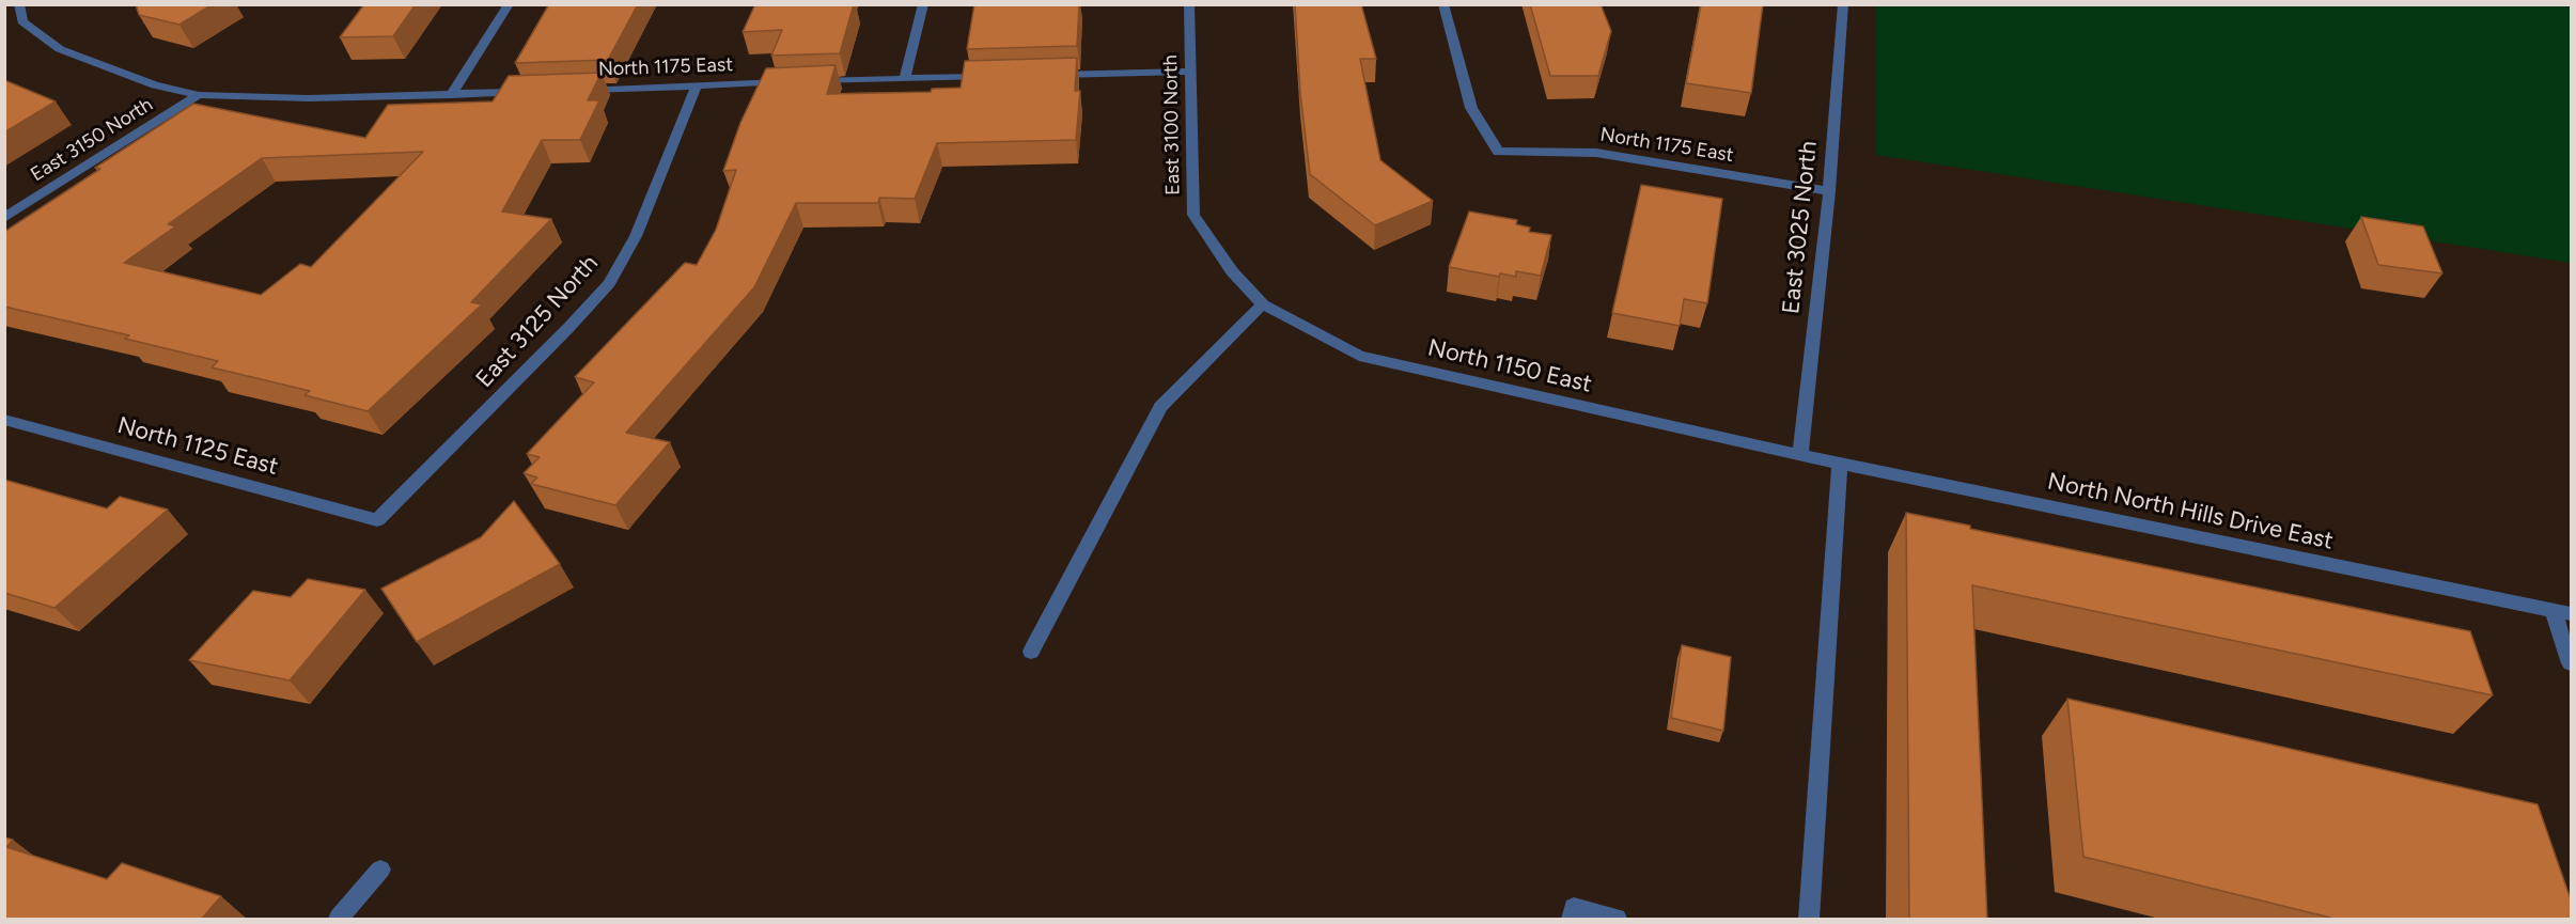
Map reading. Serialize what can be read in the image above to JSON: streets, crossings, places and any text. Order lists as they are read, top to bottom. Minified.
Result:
{"streets":{"street":["North 1175 East","East 3100 North","East 3150 North","East 3025 North","East 3125 North","North 1150 East","North 1125 East","North North Hills Drive East"]},"crossings":[["North 1175 East","East 3025 North"],["North 1175 East","East 3125 North"],["East 3100 North","North 1150 East"],["East 3025 North","North 1150 East"],["East 3025 North","North North Hills Drive East"],["East 3125 North","North 1125 East"],["North 1150 East","North North Hills Drive East"]]}
